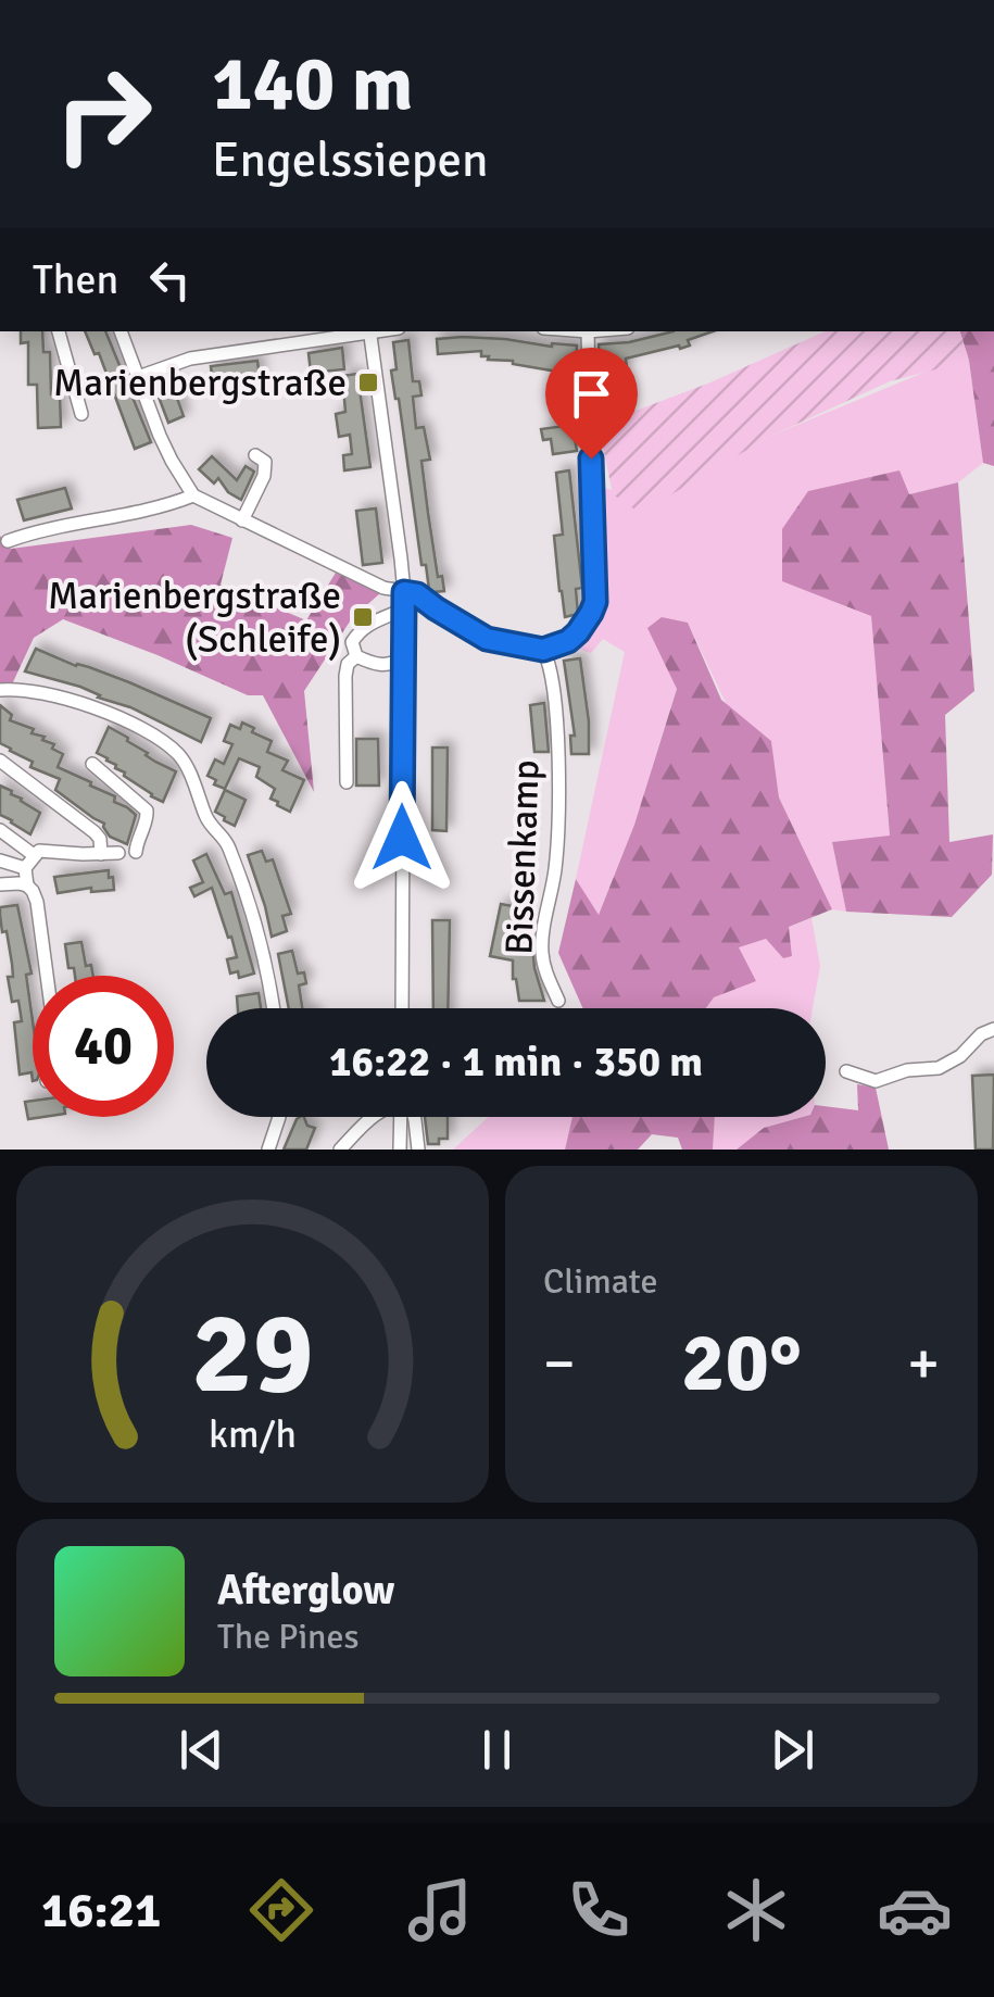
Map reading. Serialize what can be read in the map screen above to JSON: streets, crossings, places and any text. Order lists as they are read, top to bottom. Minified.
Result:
{"streets":{"street":["Bissenkamp"]},"places":{"transit":["Marienbergstraße","Marienbergstraße (Schleife)"]},"page":{"turn":["140 m","Engelssiepen"],"then":"Then","limit":"40","trip":"16:22 · 1 min · 350 m","tile":"Climate","heat":["−","20°","+"],"song":["Afterglow","The Pines"],"tabs":"16:21","gauge":["29","km/h"]}}
